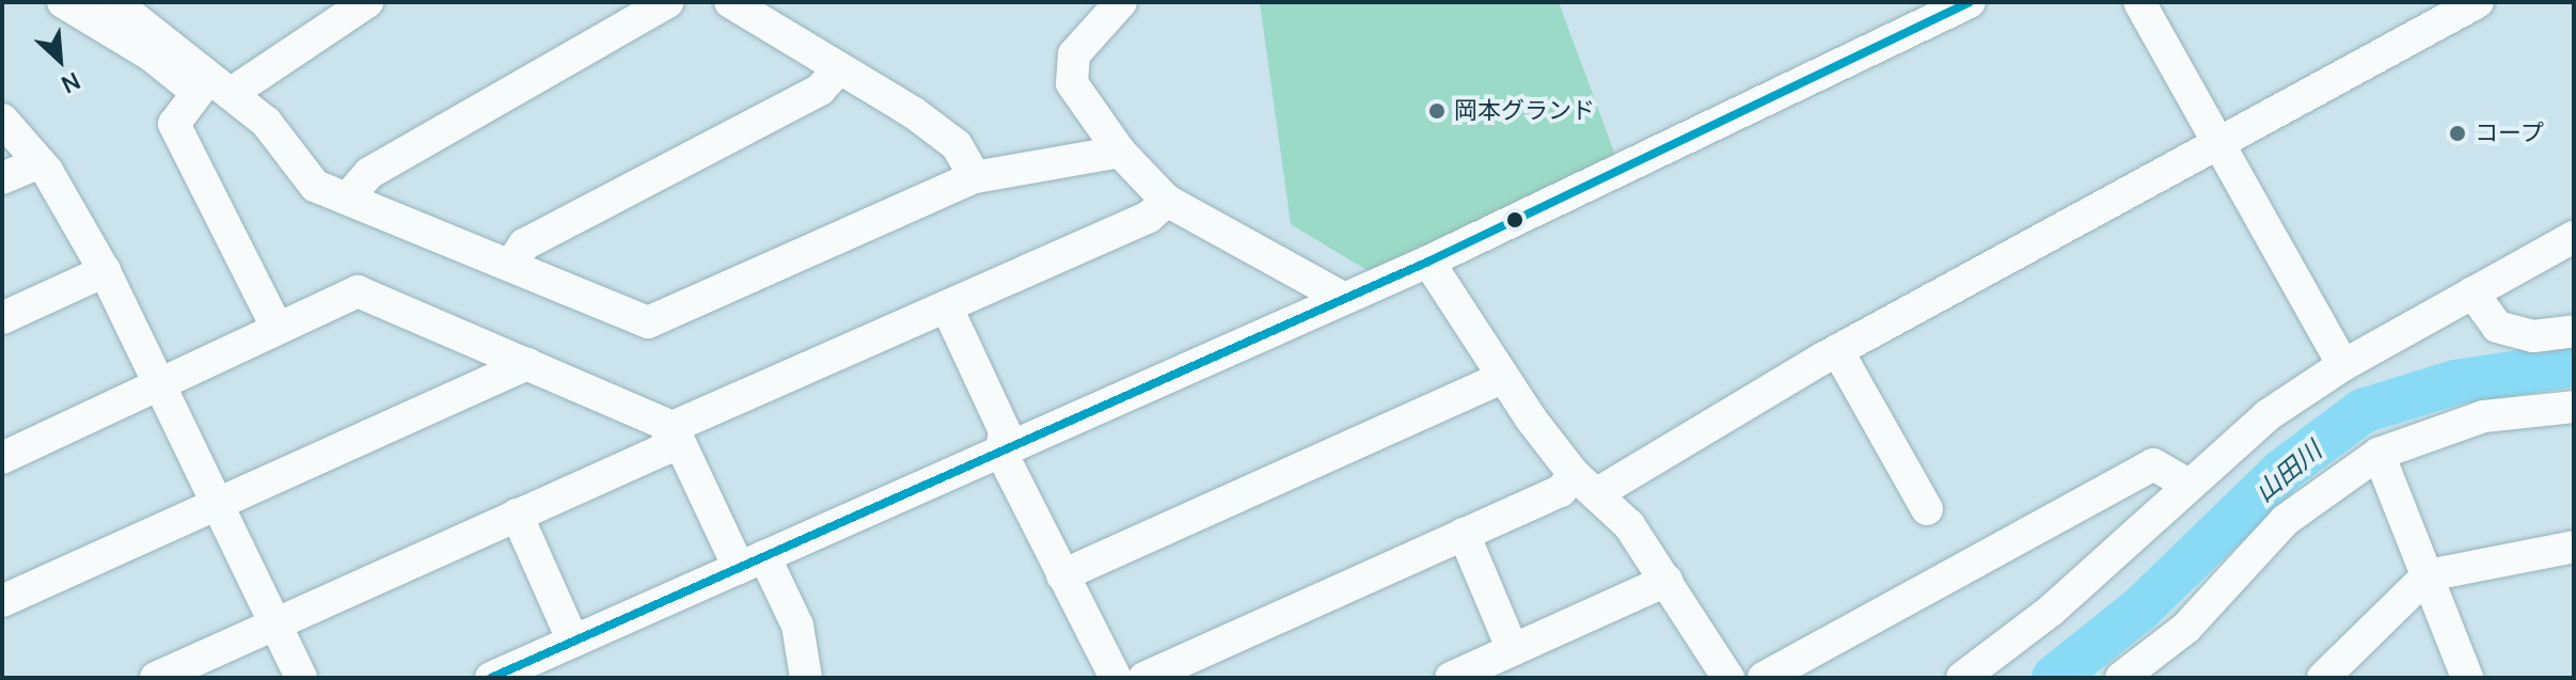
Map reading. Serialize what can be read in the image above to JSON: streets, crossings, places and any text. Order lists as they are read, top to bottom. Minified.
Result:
{"water":["山田川"],"places":["岡本グランド","コープ"],"north":"bottom right"}
